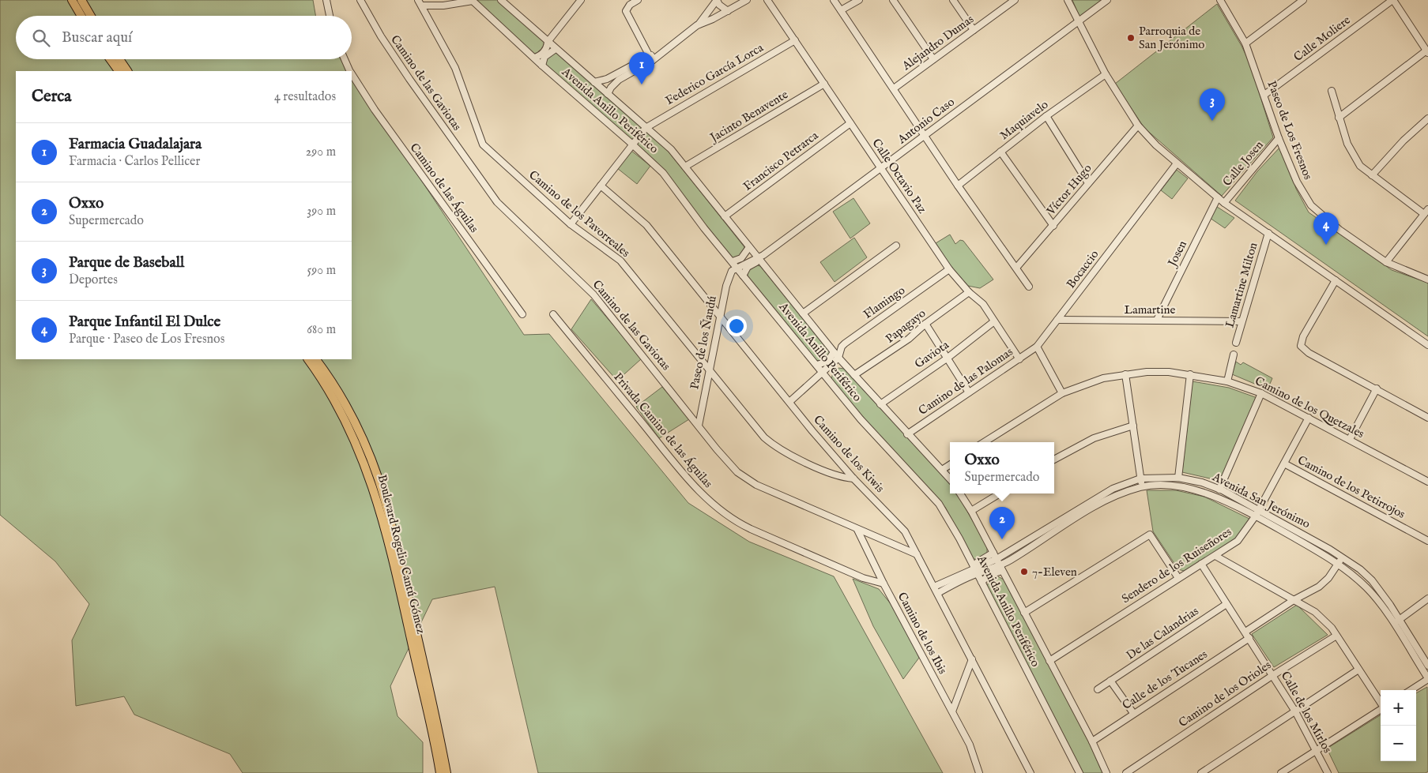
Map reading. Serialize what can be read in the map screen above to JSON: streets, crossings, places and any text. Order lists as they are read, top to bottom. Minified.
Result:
{"streets":{"main road":["Boulevard Rogelio Cantú Gómez"],"street":["Calle Moliere","Alejandro Dumas","Federico García Lorca","Camino de las Gaviotas","Avenida Anillo Periférico","Jacinto Benavente","Maquiavelo","Antonio Caso","Paseo de Los Fresnos","Francisco Petrarca","Calle Josen","Calle Octavio Paz","Camino de las Águilas","Víctor Hugo","Camino de los Pavorreales","Josen","Bocaccio","Lamartine Milton","Flamingo","Lamartine","Papagayo","Paseo de los Ñandú","Gaviota","Camino de las Palomas","Camino de los Quetzales","Privada Camino de las Águilas","Camino de los Kiwis","Camino de los Petirrojos","Avenida San Jerónimo","Sendero de los Ruiseñores","Camino de los Ibis","De las Calandrias","Calle de los Tucanes","Camino de los Orioles","Calle de los Mirlos"]},"crossings":[["Calle Moliere","Paseo de Los Fresnos"],["Federico García Lorca","Avenida Anillo Periférico"],["Federico García Lorca","Calle Octavio Paz"],["Federico García Lorca","Camino de los Pavorreales"],["Federico García Lorca","Camino de los Kiwis"],["Camino de las Gaviotas","Paseo de los Ñandú"],["Camino de las Gaviotas","Camino de los Kiwis"],["Camino de las Gaviotas","Camino de los Ibis"],["Avenida Anillo Periférico","Jacinto Benavente"],["Avenida Anillo Periférico","Antonio Caso"],["Avenida Anillo Periférico","Francisco Petrarca"],["Avenida Anillo Periférico","Camino de los Pavorreales"],["Avenida Anillo Periférico","Flamingo"],["Avenida Anillo Periférico","Papagayo"],["Avenida Anillo Periférico","Paseo de los Ñandú"],["Avenida Anillo Periférico","Gaviota"],["Avenida Anillo Periférico","Camino de las Palomas"],["Avenida Anillo Periférico","Avenida San Jerónimo"],["Avenida Anillo Periférico","Sendero de los Ruiseñores"],["Avenida Anillo Periférico","Calle de los Tucanes"],["Jacinto Benavente","Calle Octavio Paz"],["Antonio Caso","Calle Octavio Paz"],["Paseo de Los Fresnos","Calle Josen"],["Francisco Petrarca","Calle Octavio Paz"],["Calle Octavio Paz","Flamingo"],["Calle Octavio Paz","Papagayo"],["Calle Octavio Paz","Gaviota"],["Calle Octavio Paz","Camino de las Palomas"],["Camino de los Pavorreales","Paseo de los Ñandú"],["Camino de los Pavorreales","Camino de los Kiwis"],["Josen","Lamartine"],["Bocaccio","Lamartine"],["Bocaccio","Camino de las Palomas"],["Lamartine Milton","Lamartine"],["Paseo de los Ñandú","Camino de los Kiwis"],["Camino de los Quetzales","Sendero de los Ruiseñores"],["Privada Camino de las Águilas","Camino de los Ibis"],["Camino de los Kiwis","Avenida San Jerónimo"],["Camino de los Petirrojos","Sendero de los Ruiseñores"],["Avenida San Jerónimo","Sendero de los Ruiseñores"],["Sendero de los Ruiseñores","Calle de los Mirlos"],["De las Calandrias","Calle de los Mirlos"],["Calle de los Tucanes","Calle de los Mirlos"],["Camino de los Orioles","Calle de los Mirlos"]],"places":["Parroquia de San Jerónimo","7-Eleven"],"page":{"search":"Buscar aquí","pins":["1","3","4","2"],"heading":["Cerca","4 resultados"],"list":[{"mark":"1","name":"Farmacia Guadalajara","note":"Farmacia · Carlos Pellicer","value":"290 m"},{"mark":"2","name":"Oxxo","note":"Supermercado","value":"390 m"},{"mark":"3","name":"Parque de Baseball","note":"Deportes","value":"590 m"},{"mark":"4","name":"Parque Infantil El Dulce","note":"Parque · Paseo de Los Fresnos","value":"680 m"}],"popup":["Oxxo","Supermercado"],"map_buttons":["+","−"]}}
